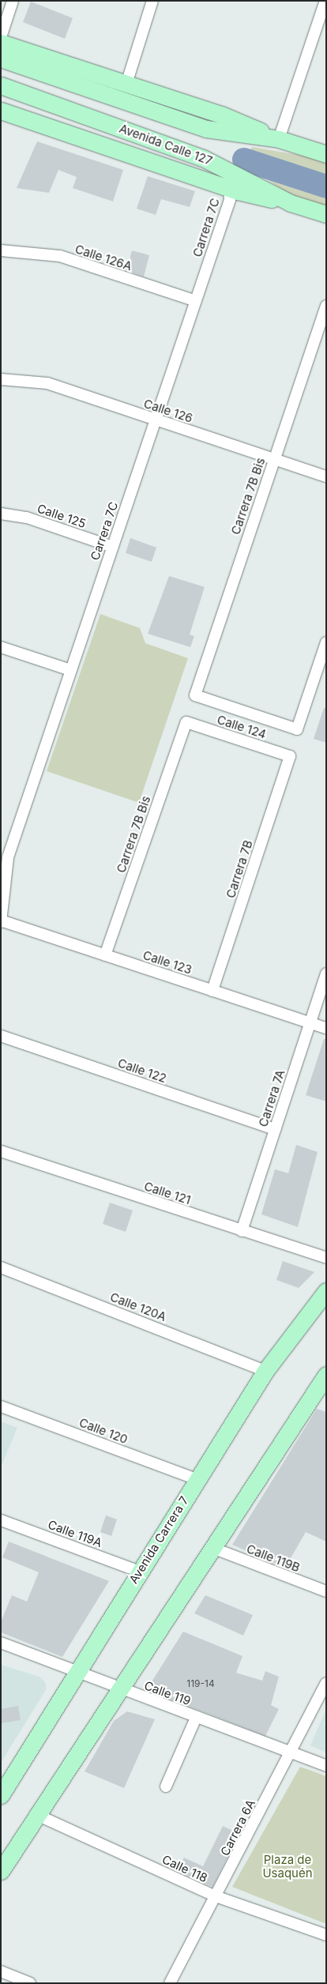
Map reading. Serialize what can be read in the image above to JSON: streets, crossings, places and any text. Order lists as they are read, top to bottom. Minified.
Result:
{"streets":{"main road":["Avenida Calle 127","Avenida Carrera 7"],"street":["Carrera 7C","Calle 126A","Calle 126","Carrera 7B Bis","Calle 125","Calle 124","Carrera 7B","Calle 123","Calle 122","Carrera 7A","Calle 121","Calle 120A","Calle 120","Calle 119A","Calle 119B","Calle 119","Carrera 6A","Calle 118"]},"crossings":[["Avenida Calle 127","Carrera 7C"],["Carrera 7C","Calle 126A"],["Carrera 7C","Calle 126"],["Carrera 7C","Calle 125"],["Carrera 7C","Calle 123"],["Calle 126","Carrera 7B Bis"],["Carrera 7B Bis","Calle 124"],["Carrera 7B Bis","Calle 123"],["Calle 124","Carrera 7B"],["Carrera 7B","Calle 123"],["Calle 123","Carrera 7A"],["Calle 122","Carrera 7A"],["Carrera 7A","Calle 121"],["Calle 120A","Avenida Carrera 7"],["Calle 120","Avenida Carrera 7"],["Calle 119A","Avenida Carrera 7"],["Avenida Carrera 7","Calle 119"],["Calle 119","Carrera 6A"],["Carrera 6A","Calle 118"]],"parks":["Plaza de Usaquén"],"house_numbers":["119-14"]}
